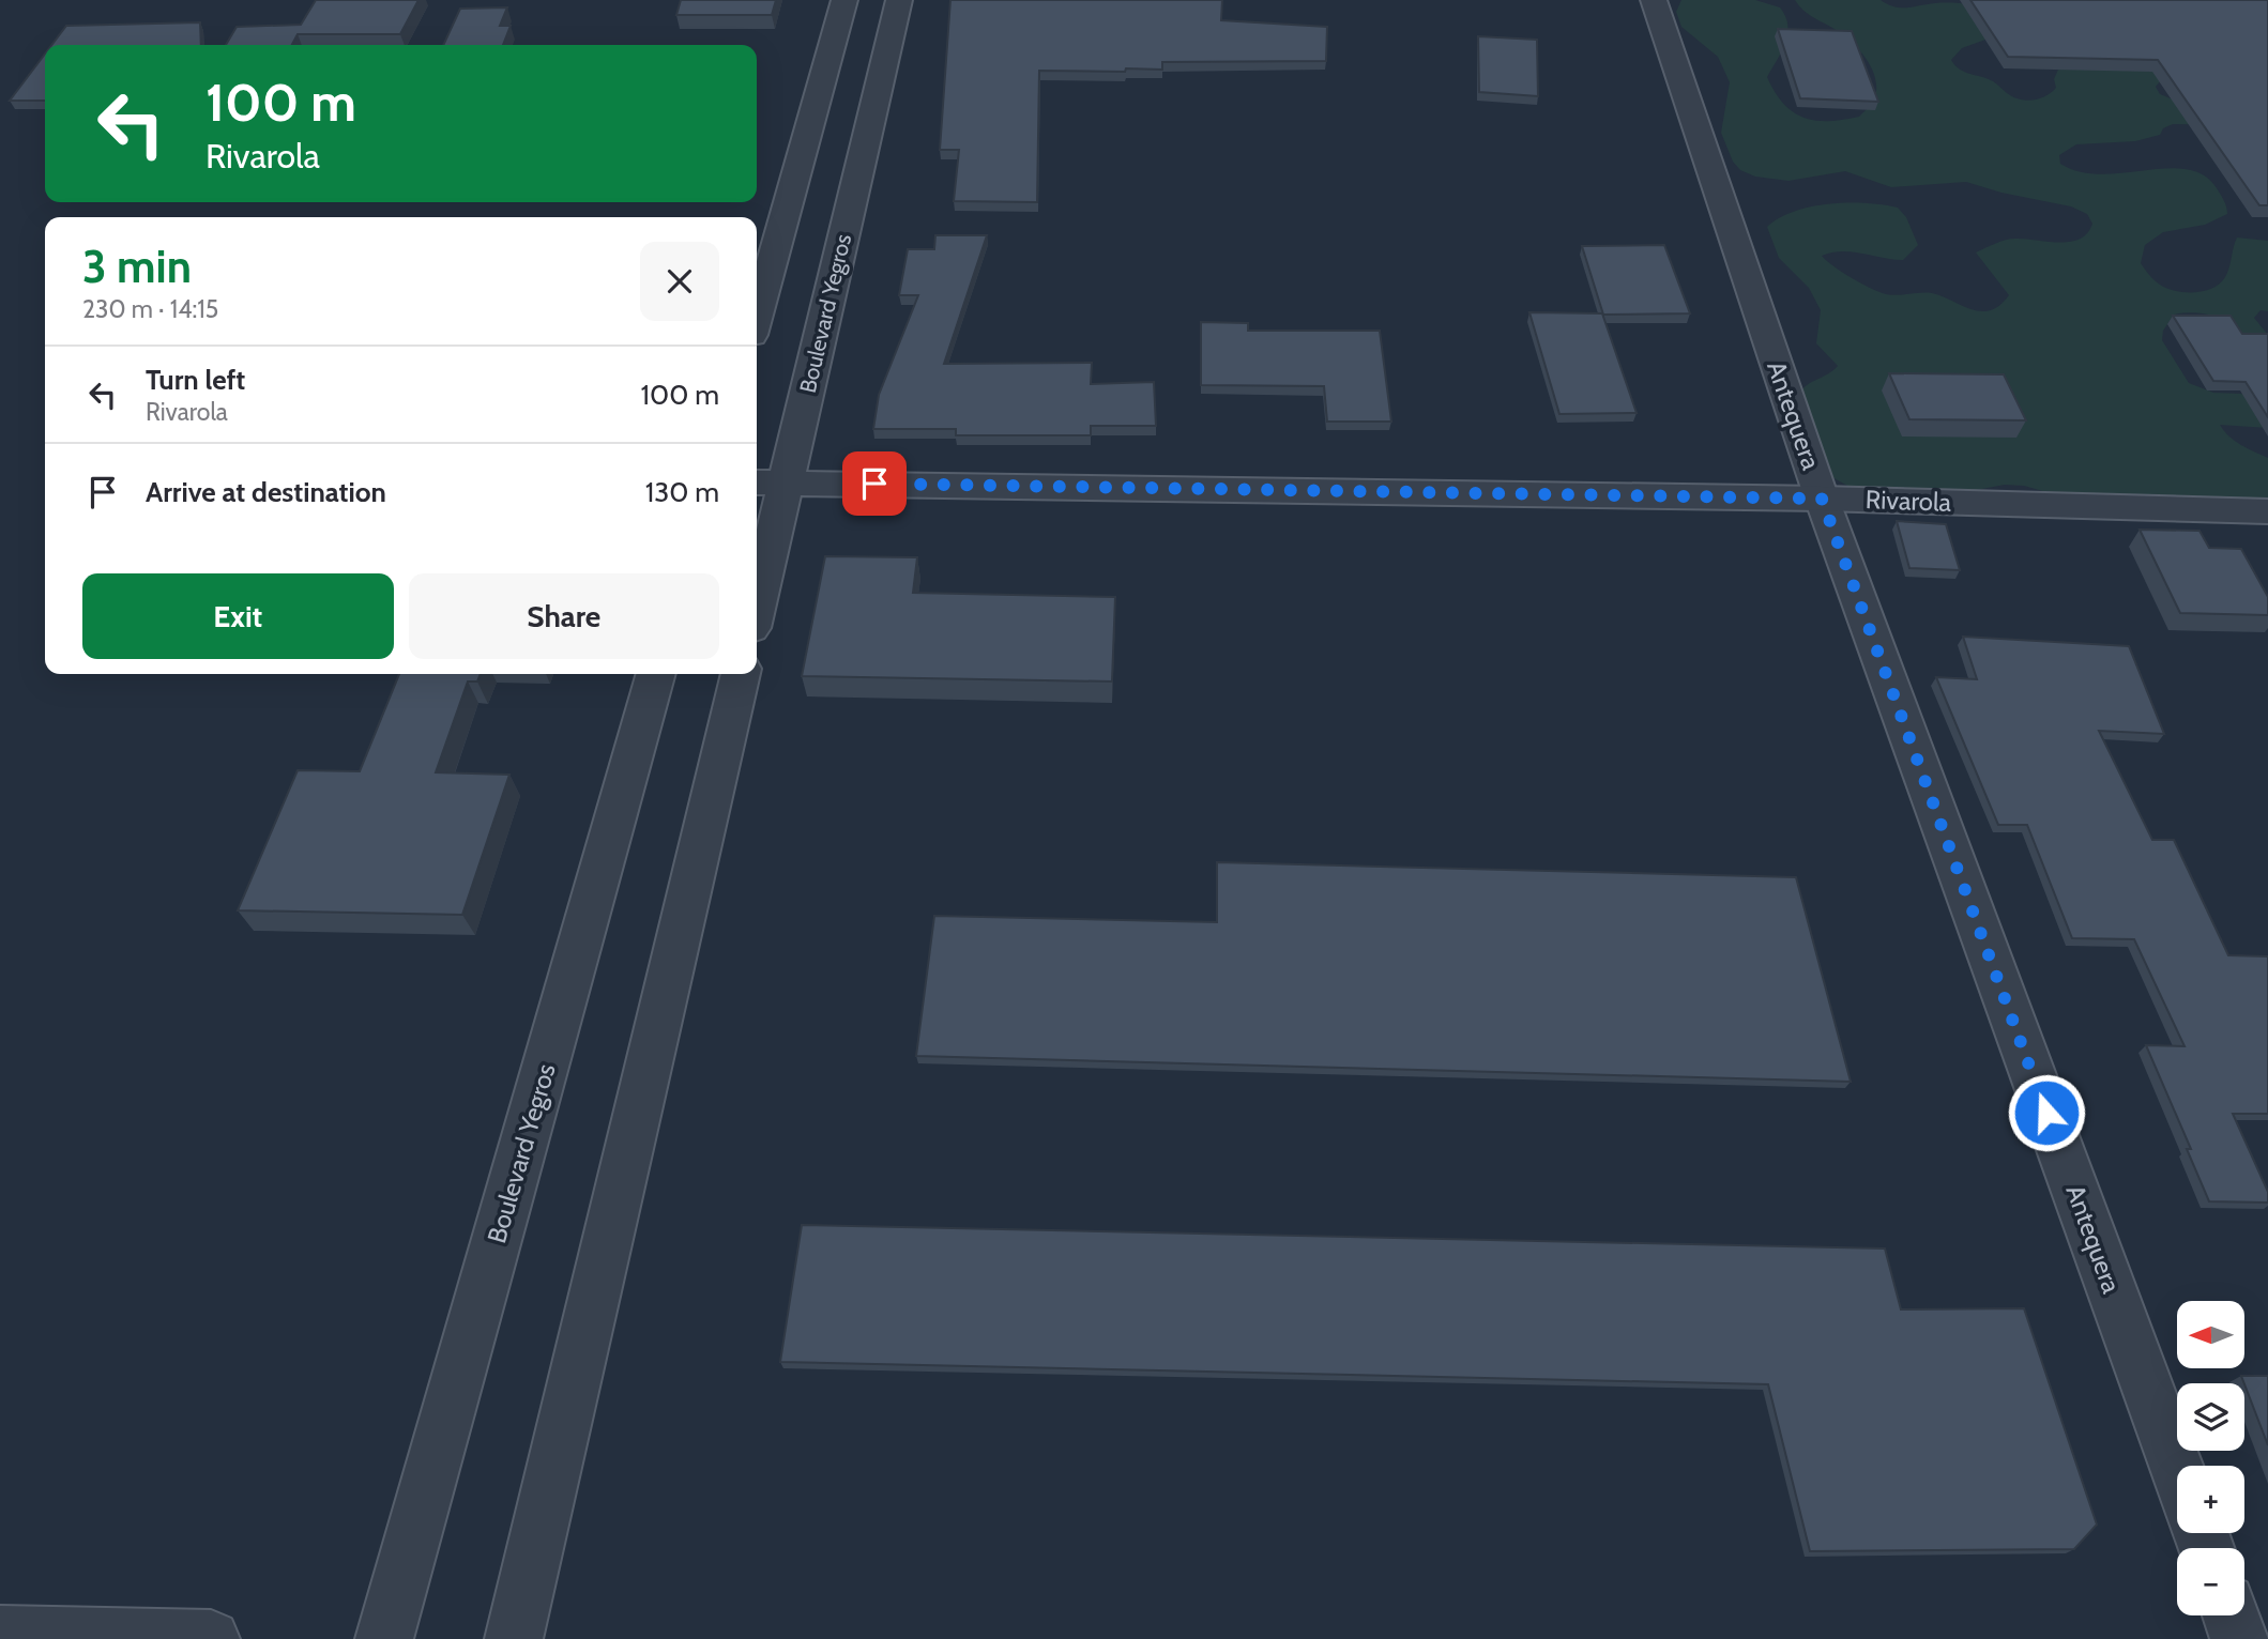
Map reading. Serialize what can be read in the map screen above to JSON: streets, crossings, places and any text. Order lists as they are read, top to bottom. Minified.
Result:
{"streets":{"street":["Boulevard Yegros","Antequera","Rivarola"]},"crossings":[["Boulevard Yegros","Rivarola"],["Antequera","Rivarola"]],"north":"left","page":{"turn":["100 m","Rivarola"],"heading":["3 min","230 m · 14:15"],"list":[{"name":"Turn left","note":"Rivarola","value":"100 m"},{"name":"Arrive at destination","value":"130 m"}],"buttons":["Exit","Share"],"map_buttons":["+","−"]}}
